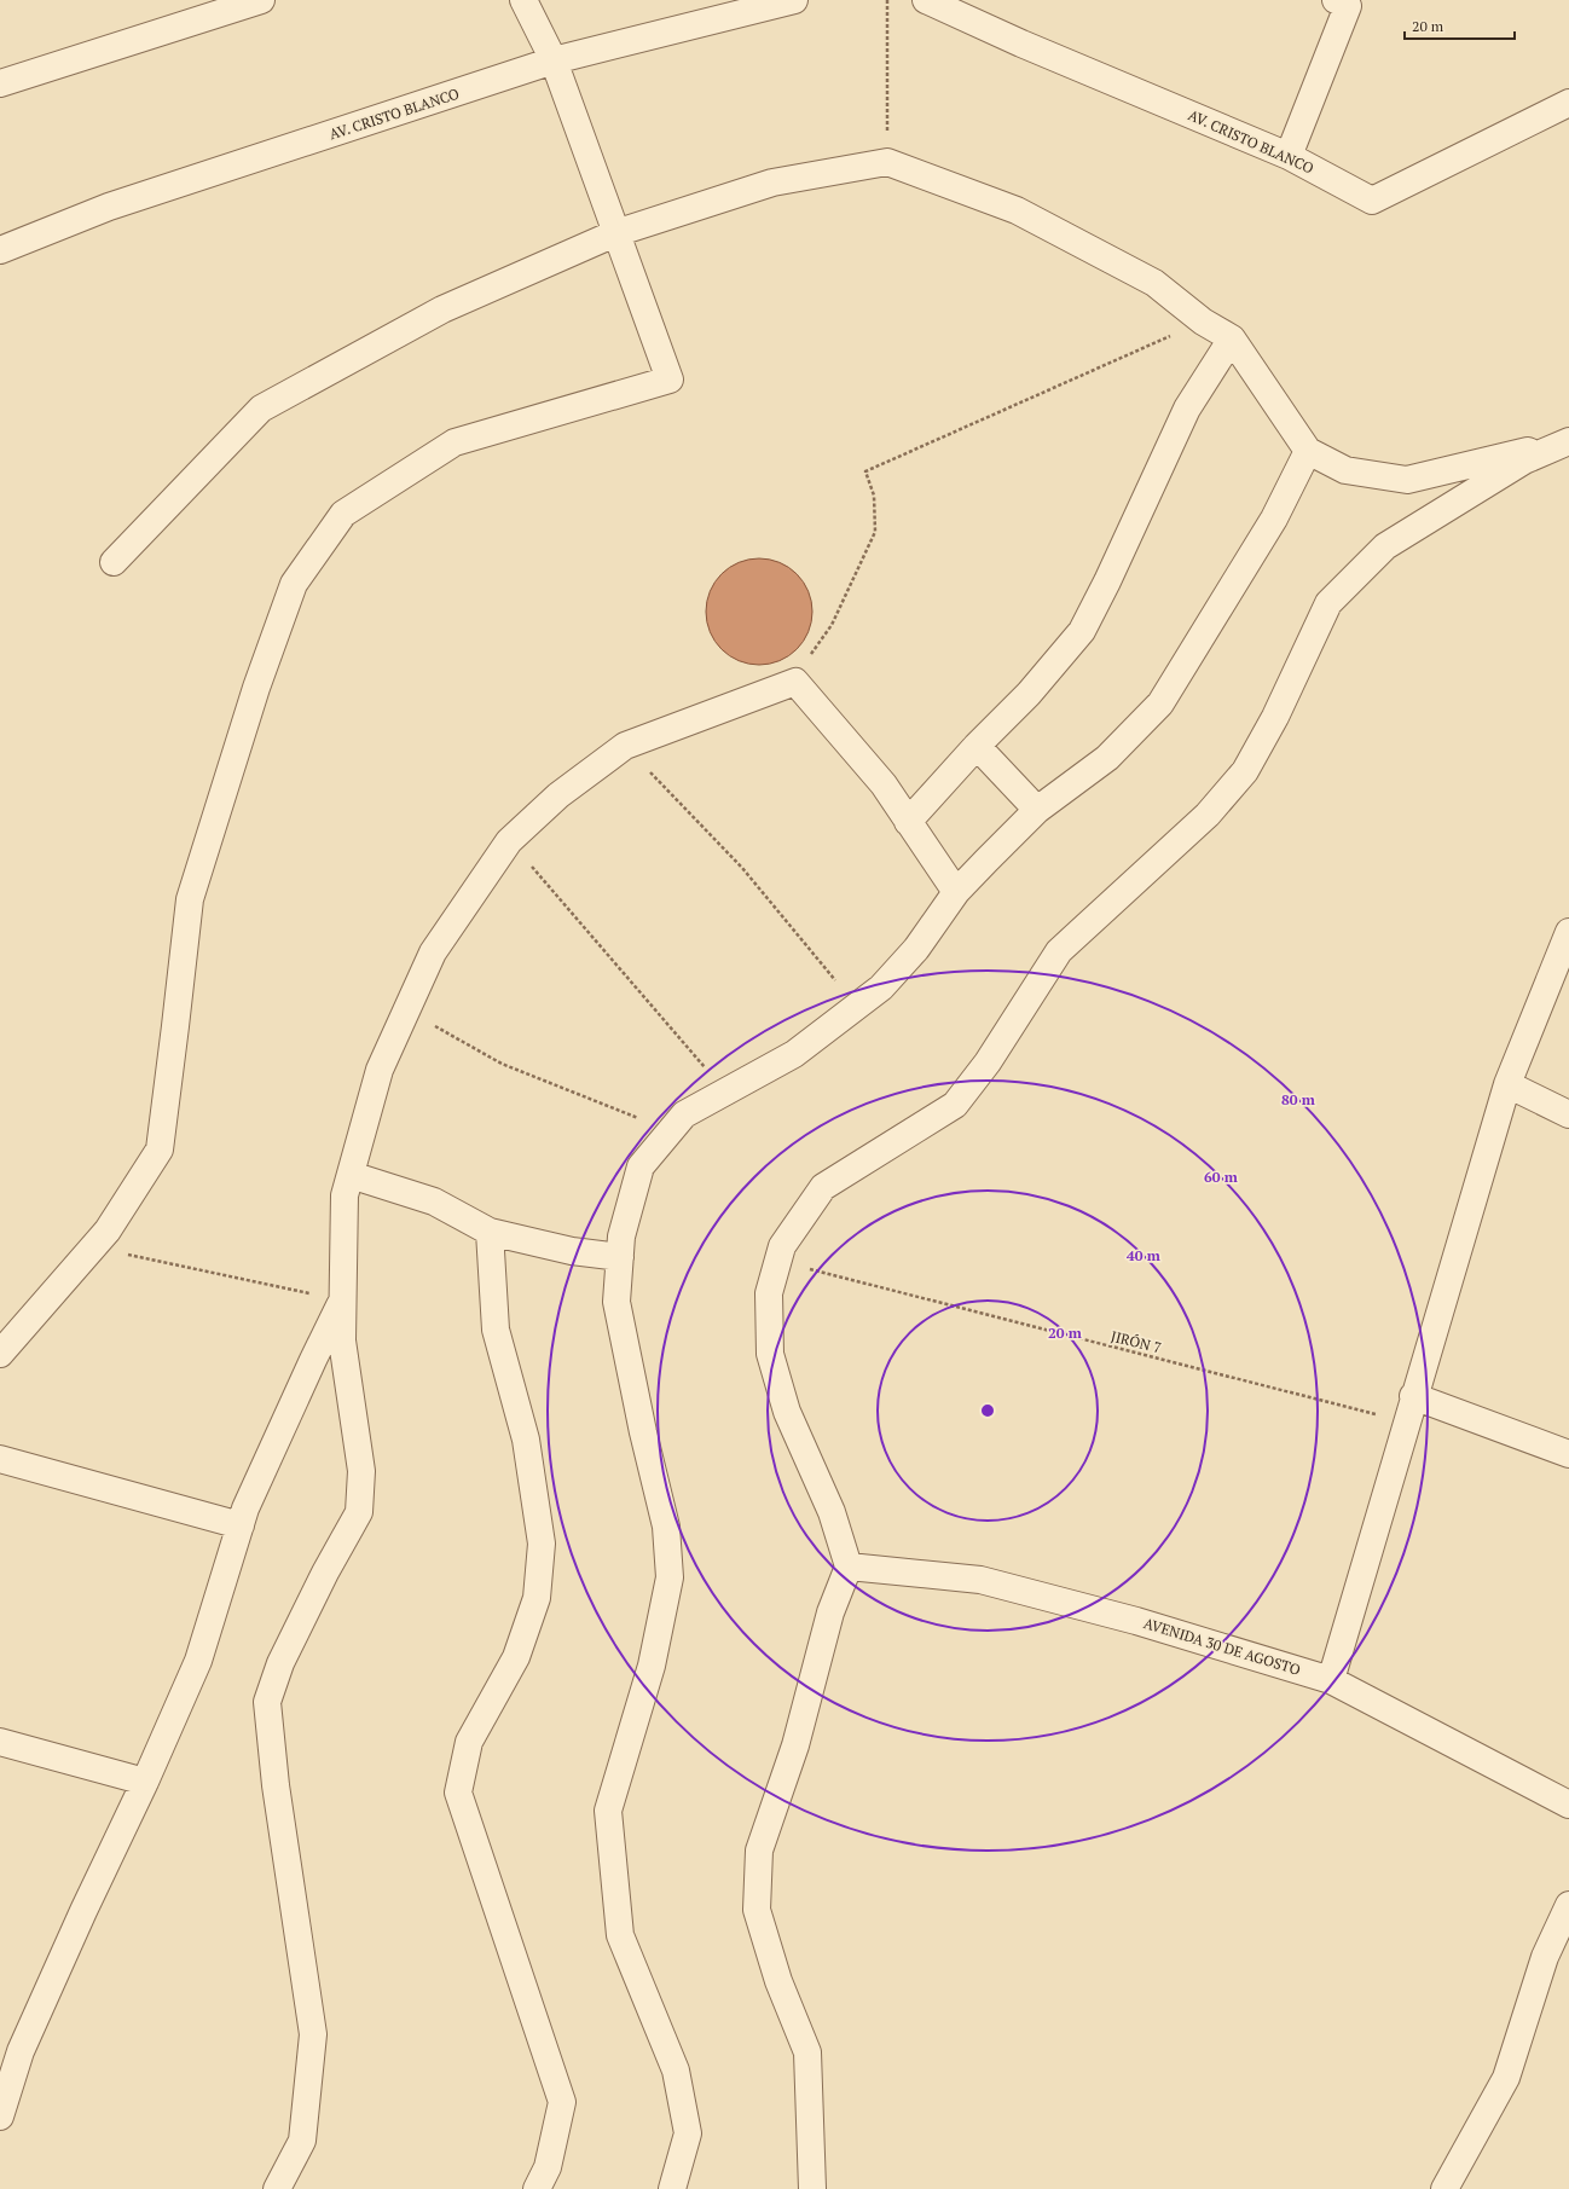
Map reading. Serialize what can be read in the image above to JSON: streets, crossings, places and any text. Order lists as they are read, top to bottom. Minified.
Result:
{"streets":{"street":["AV. CRISTO BLANCO","AVENIDA 30 DE AGOSTO"],"path":["JIRÓN 7"]},"scale_bar":"20 m","rings":["80 m","60 m","40 m","20 m"]}
